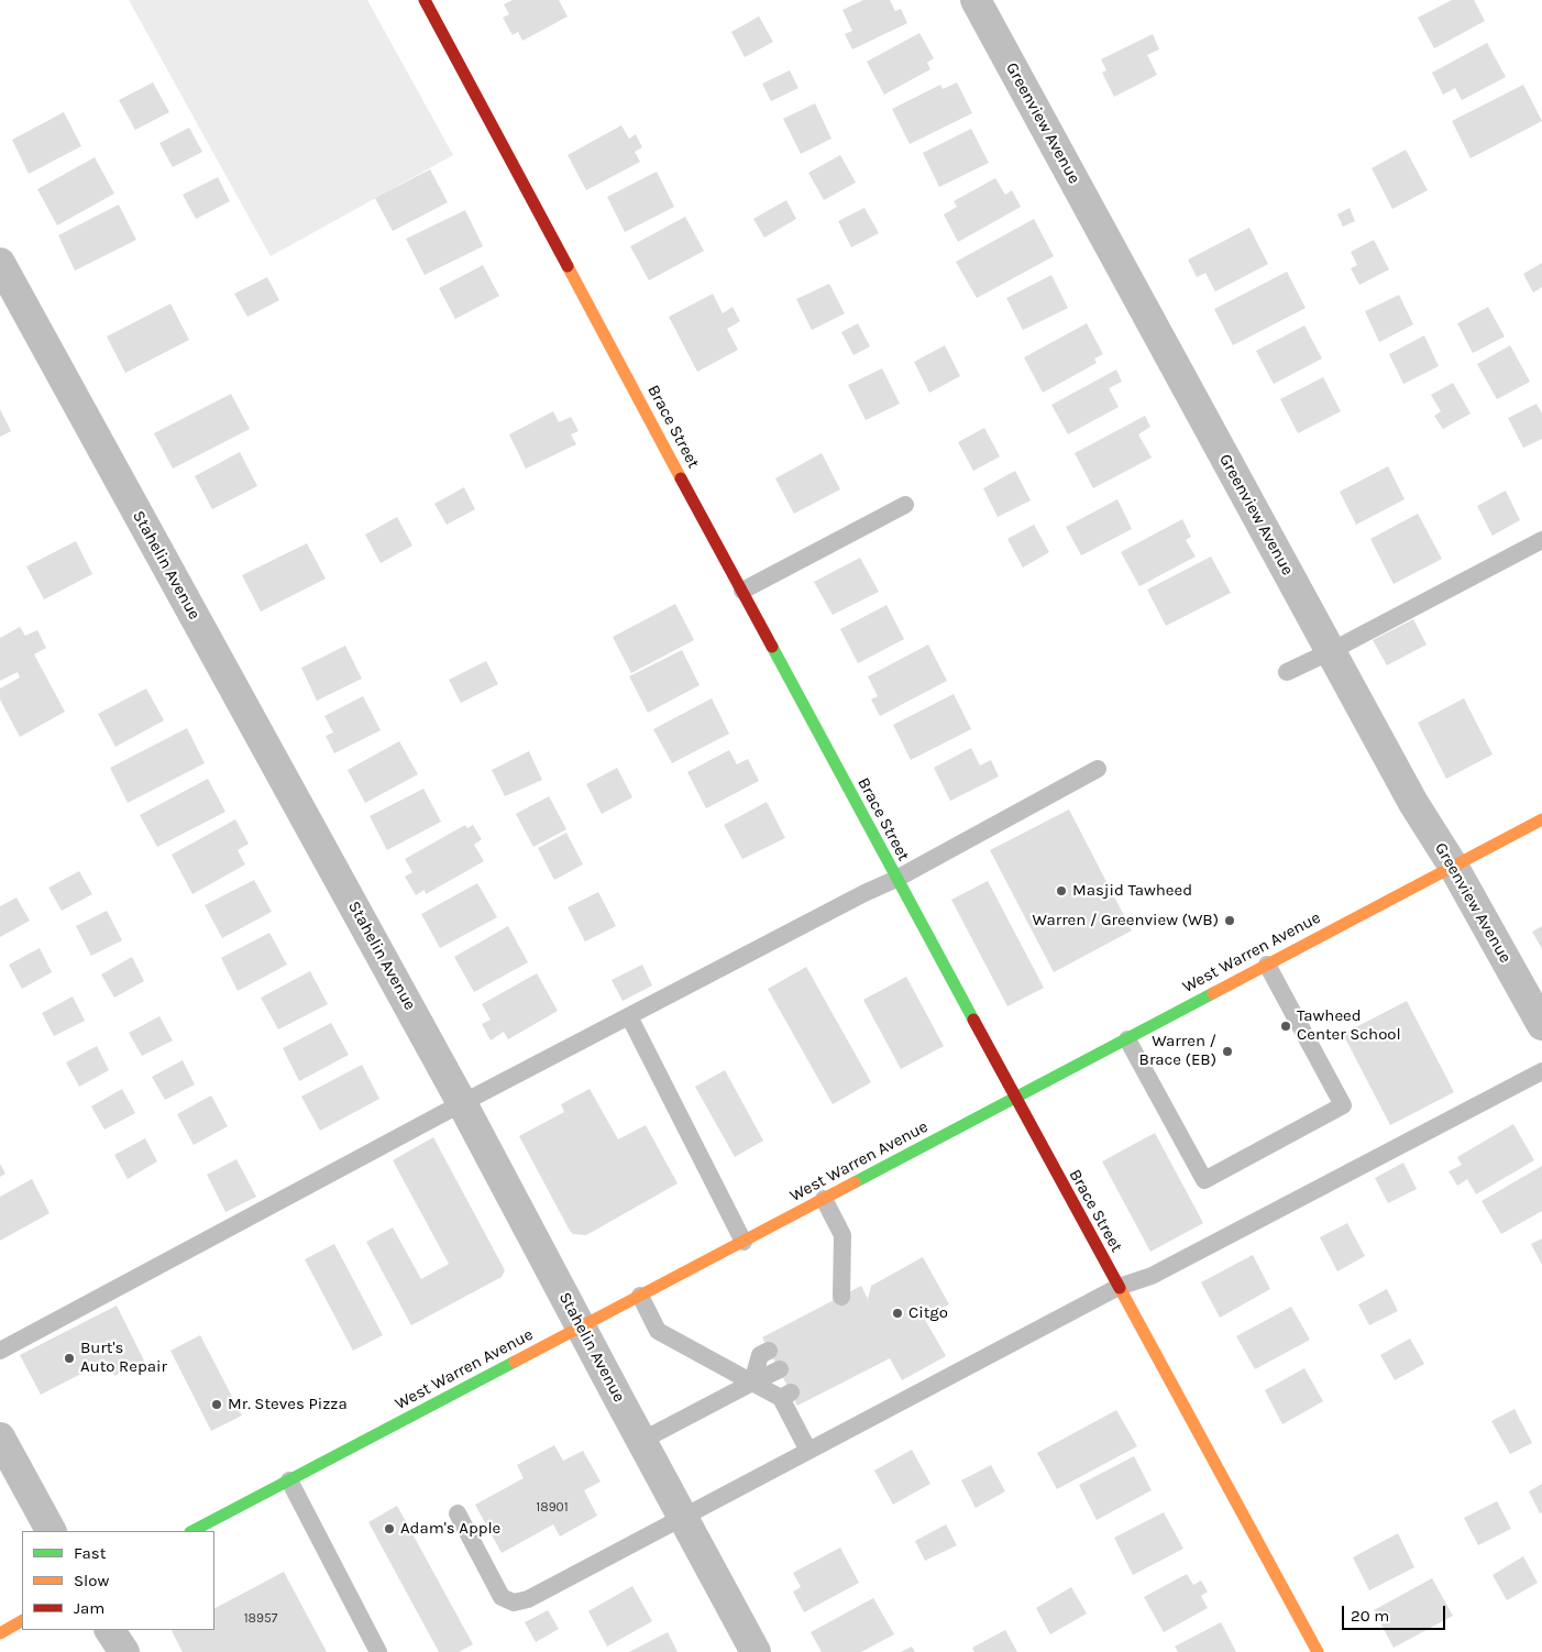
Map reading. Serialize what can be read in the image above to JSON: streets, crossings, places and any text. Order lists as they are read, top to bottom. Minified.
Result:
{"streets":{"street":["Greenview Avenue","Brace Street","Stahelin Avenue","West Warren Avenue"]},"crossings":[["Greenview Avenue","West Warren Avenue"],["Brace Street","West Warren Avenue"],["Stahelin Avenue","West Warren Avenue"]],"places":["Masjid Tawheed","Warren / Greenview (WB)","Tawheed Center School","Warren / Brace (EB)","Citgo","Burt's Auto Repair","Mr. Steves Pizza","Adam's Apple"],"house_numbers":["18901","18957"],"legend":["Fast","Slow","Jam"],"scale_bar":"20 m"}
